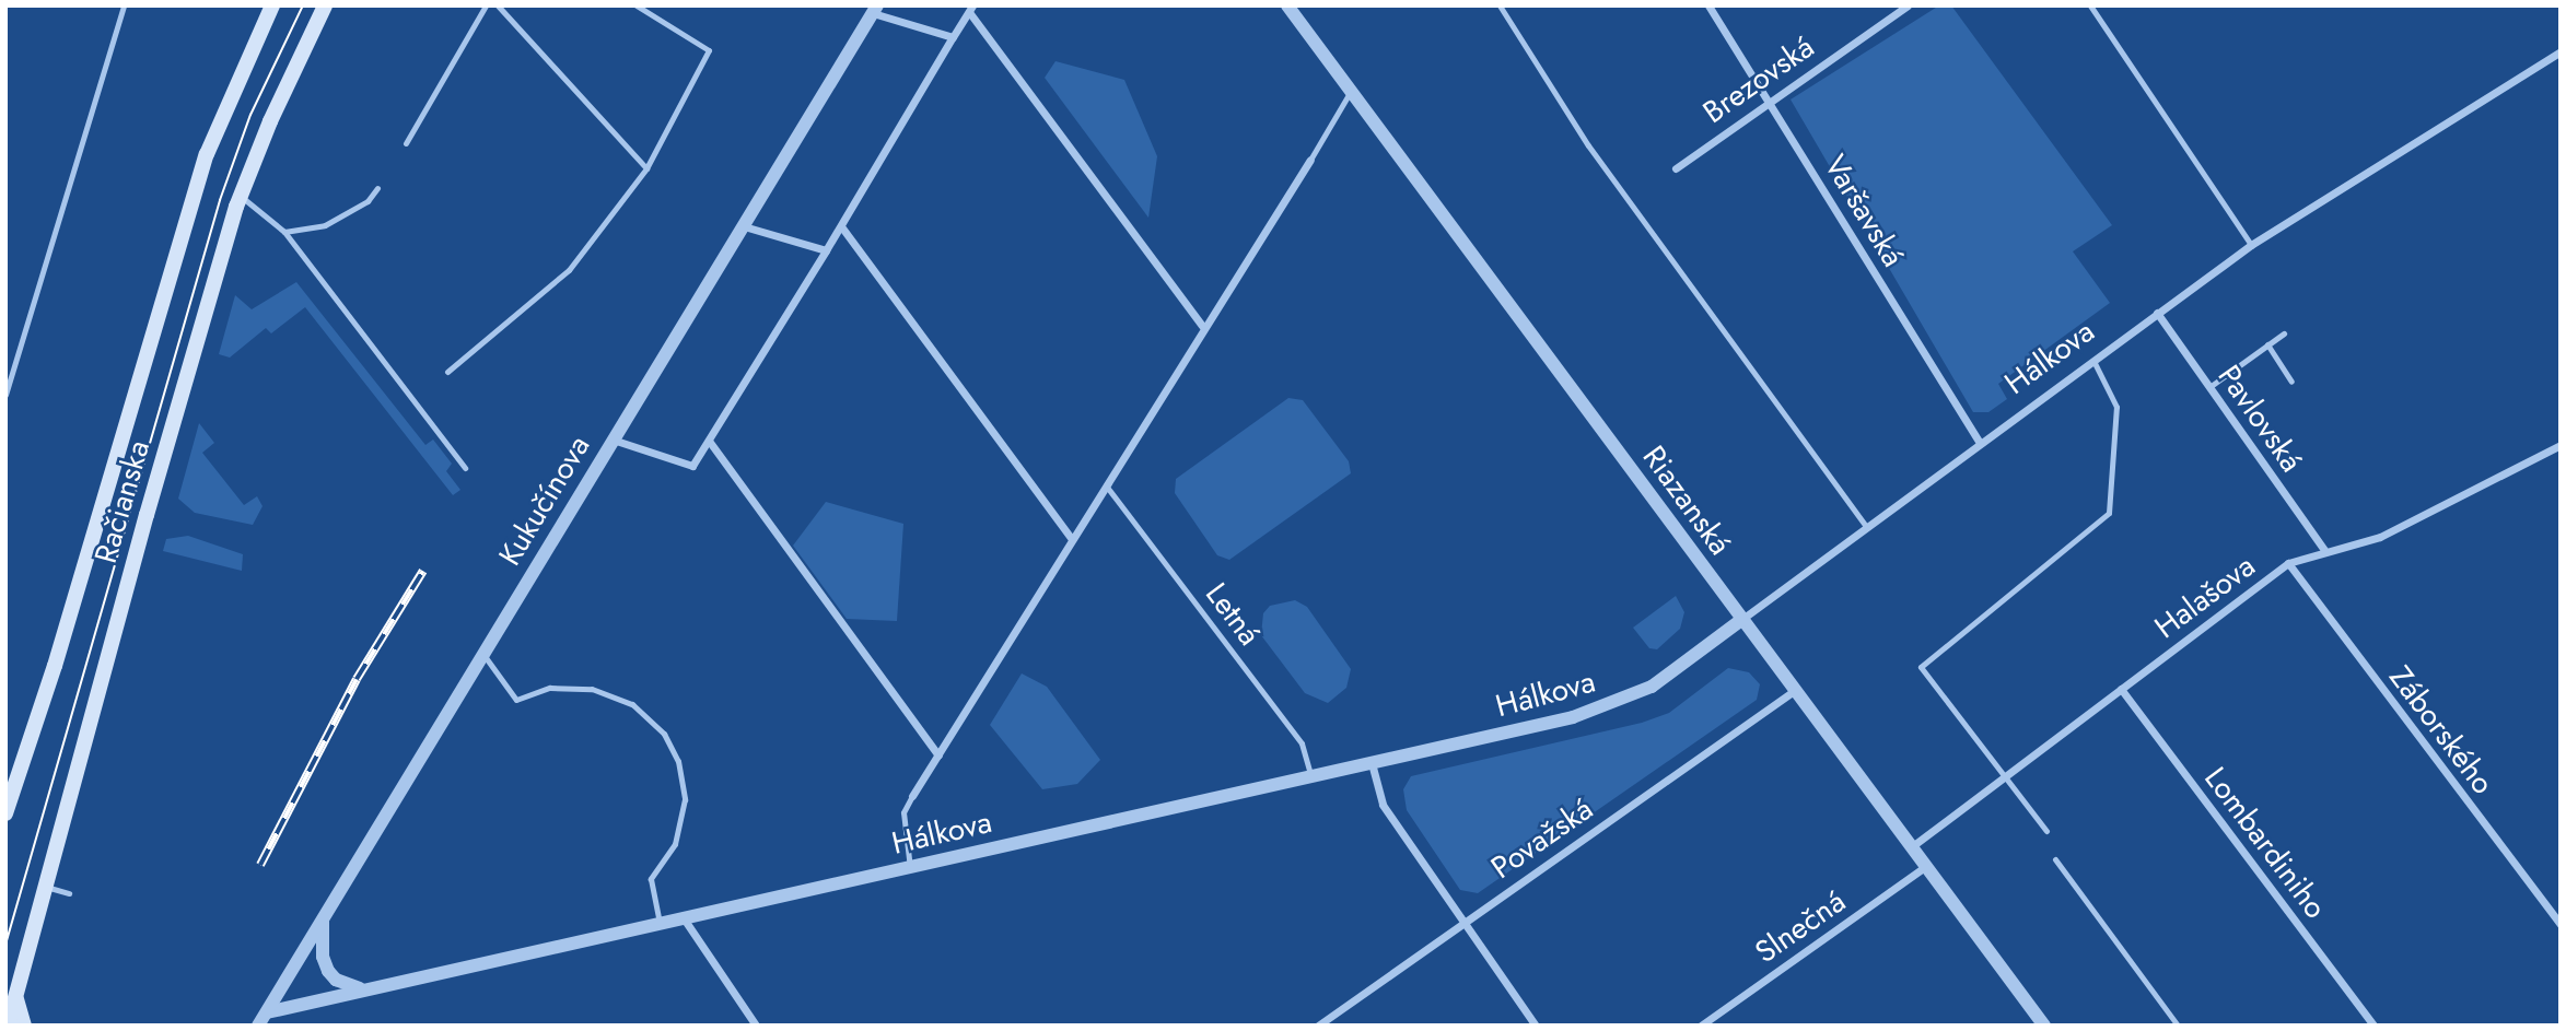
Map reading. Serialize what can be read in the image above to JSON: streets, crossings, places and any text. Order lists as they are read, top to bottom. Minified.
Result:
{"streets":{"main road":["Račianska"],"street":["Brezovská","Varšavská","Hálkova","Pavlovská","Kukučínova","Riazanská","Halašova","Záborského","Považská","Lombardiniho","Slnečná"],"lane":["Letná"]},"crossings":[["Brezovská","Varšavská"],["Varšavská","Hálkova"],["Hálkova","Pavlovská"],["Hálkova","Kukučínova"],["Hálkova","Riazanská"],["Hálkova","Letná"],["Pavlovská","Halašova"],["Riazanská","Halašova"],["Riazanská","Považská"],["Riazanská","Slnečná"],["Halašova","Záborského"],["Halašova","Lombardiniho"]]}
